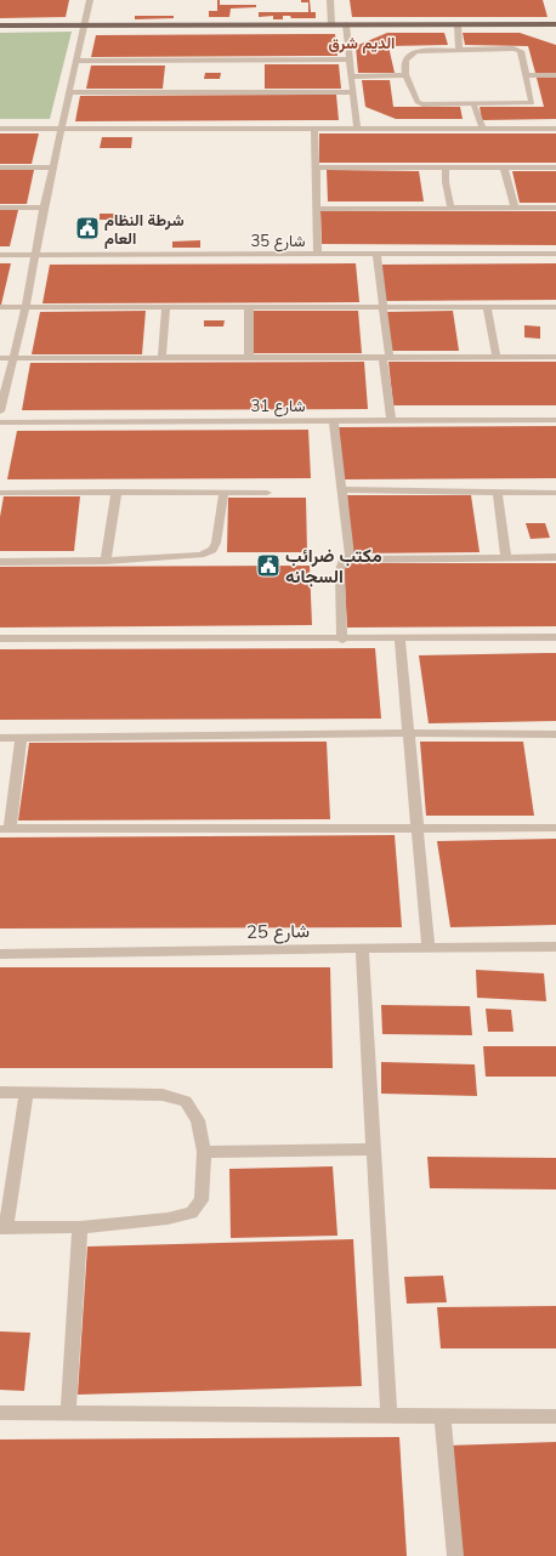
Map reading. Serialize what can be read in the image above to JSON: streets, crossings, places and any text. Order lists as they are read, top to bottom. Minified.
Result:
{"streets":{"street":["شارع 35","شارع 31","شارع 25"]},"districts":["الديم شرق"],"places":{"public building":["شرطة النظام العام","مكتب ضرائب السجانه"]}}
